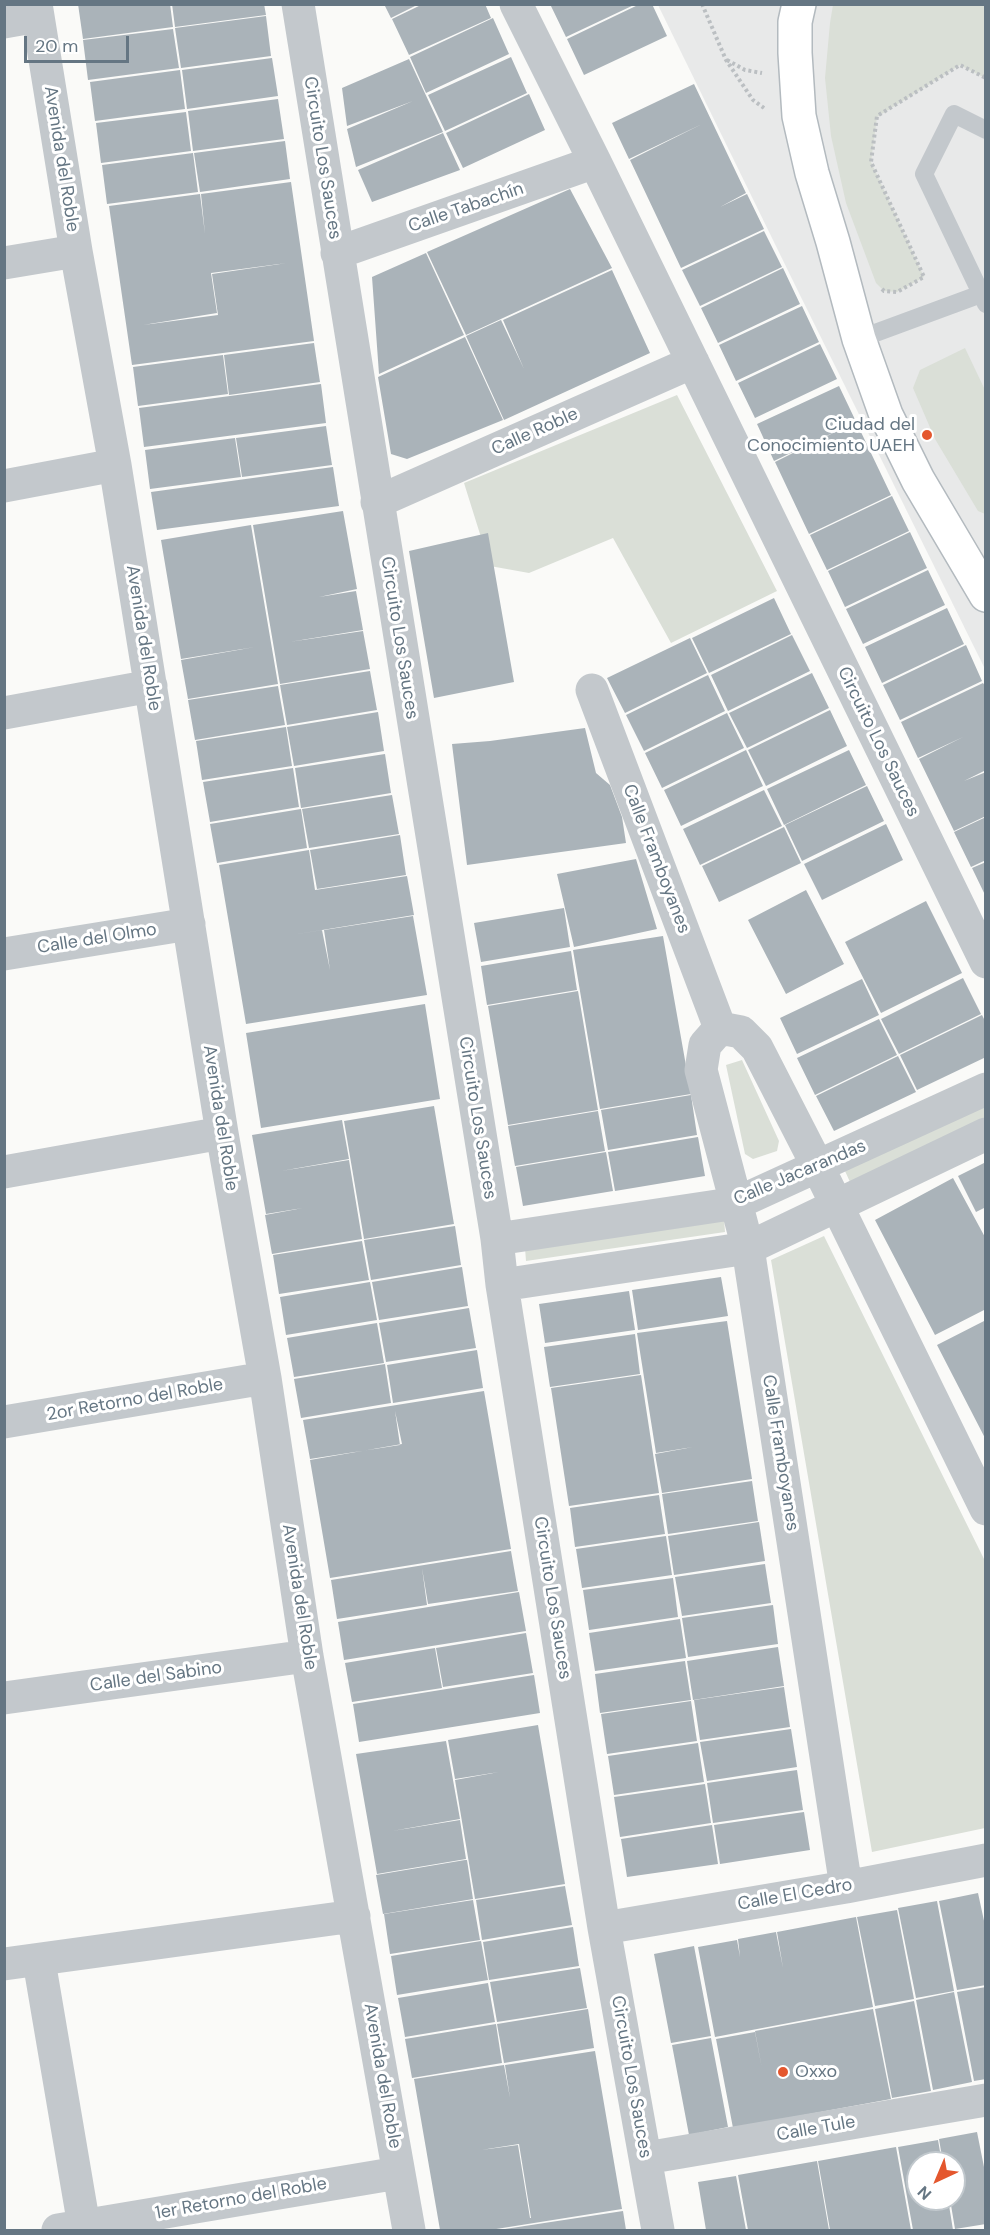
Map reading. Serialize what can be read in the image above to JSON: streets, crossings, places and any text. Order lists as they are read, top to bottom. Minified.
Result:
{"streets":{"street":["Circuito Los Sauces","Avenida del Roble","Calle Tabachín","Calle Roble","Calle Framboyanes","Calle del Olmo","Calle Jacarandas","2or Retorno del Roble","Calle del Sabino","Calle El Cedro","Calle Tule","1er Retorno del Roble"]},"crossings":[["Circuito Los Sauces","Calle Tabachín"],["Circuito Los Sauces","Calle Roble"],["Circuito Los Sauces","Calle Jacarandas"],["Circuito Los Sauces","Calle El Cedro"],["Circuito Los Sauces","Calle Tule"],["Avenida del Roble","Calle del Olmo"],["Avenida del Roble","2or Retorno del Roble"],["Avenida del Roble","Calle del Sabino"],["Avenida del Roble","1er Retorno del Roble"],["Calle Framboyanes","Calle Jacarandas"],["Calle Framboyanes","Calle El Cedro"]],"places":["Ciudad del Conocimiento UAEH","Oxxo"],"scale_bar":"20 m","north":"bottom left"}
